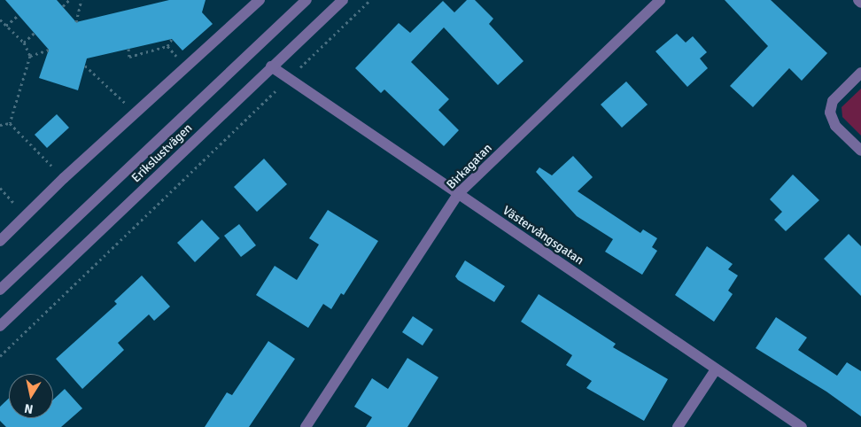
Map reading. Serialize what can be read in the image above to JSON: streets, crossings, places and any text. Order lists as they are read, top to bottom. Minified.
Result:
{"streets":{"street":["Erikslustvägen","Birkagatan","Västervångsgatan"]},"crossings":[["Erikslustvägen","Västervångsgatan"],["Birkagatan","Västervångsgatan"]],"north":"bottom"}
